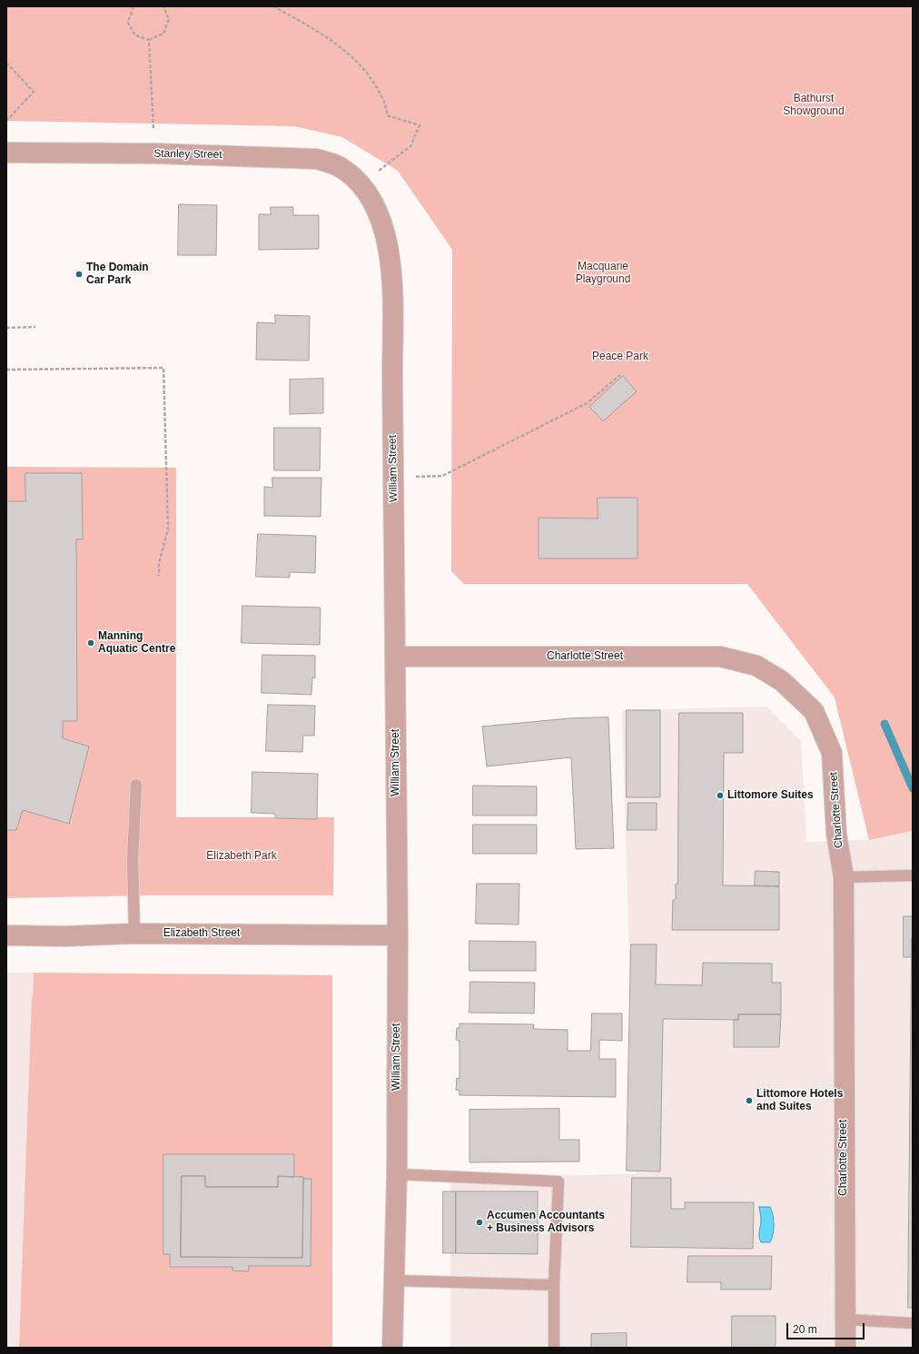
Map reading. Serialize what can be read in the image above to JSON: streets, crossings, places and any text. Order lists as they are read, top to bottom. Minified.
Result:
{"streets":{"street":["Stanley Street","William Street","Charlotte Street","Elizabeth Street"]},"crossings":[["Stanley Street","William Street"],["William Street","Charlotte Street"],["William Street","Elizabeth Street"]],"parks":["Bathurst Showground","Macquarie Playground","Peace Park","Elizabeth Park"],"places":["The Domain Car Park","Manning Aquatic Centre","Littomore Suites","Littomore Hotels and Suites","Accumen Accountants + Business Advisors"],"scale_bar":"20 m"}
